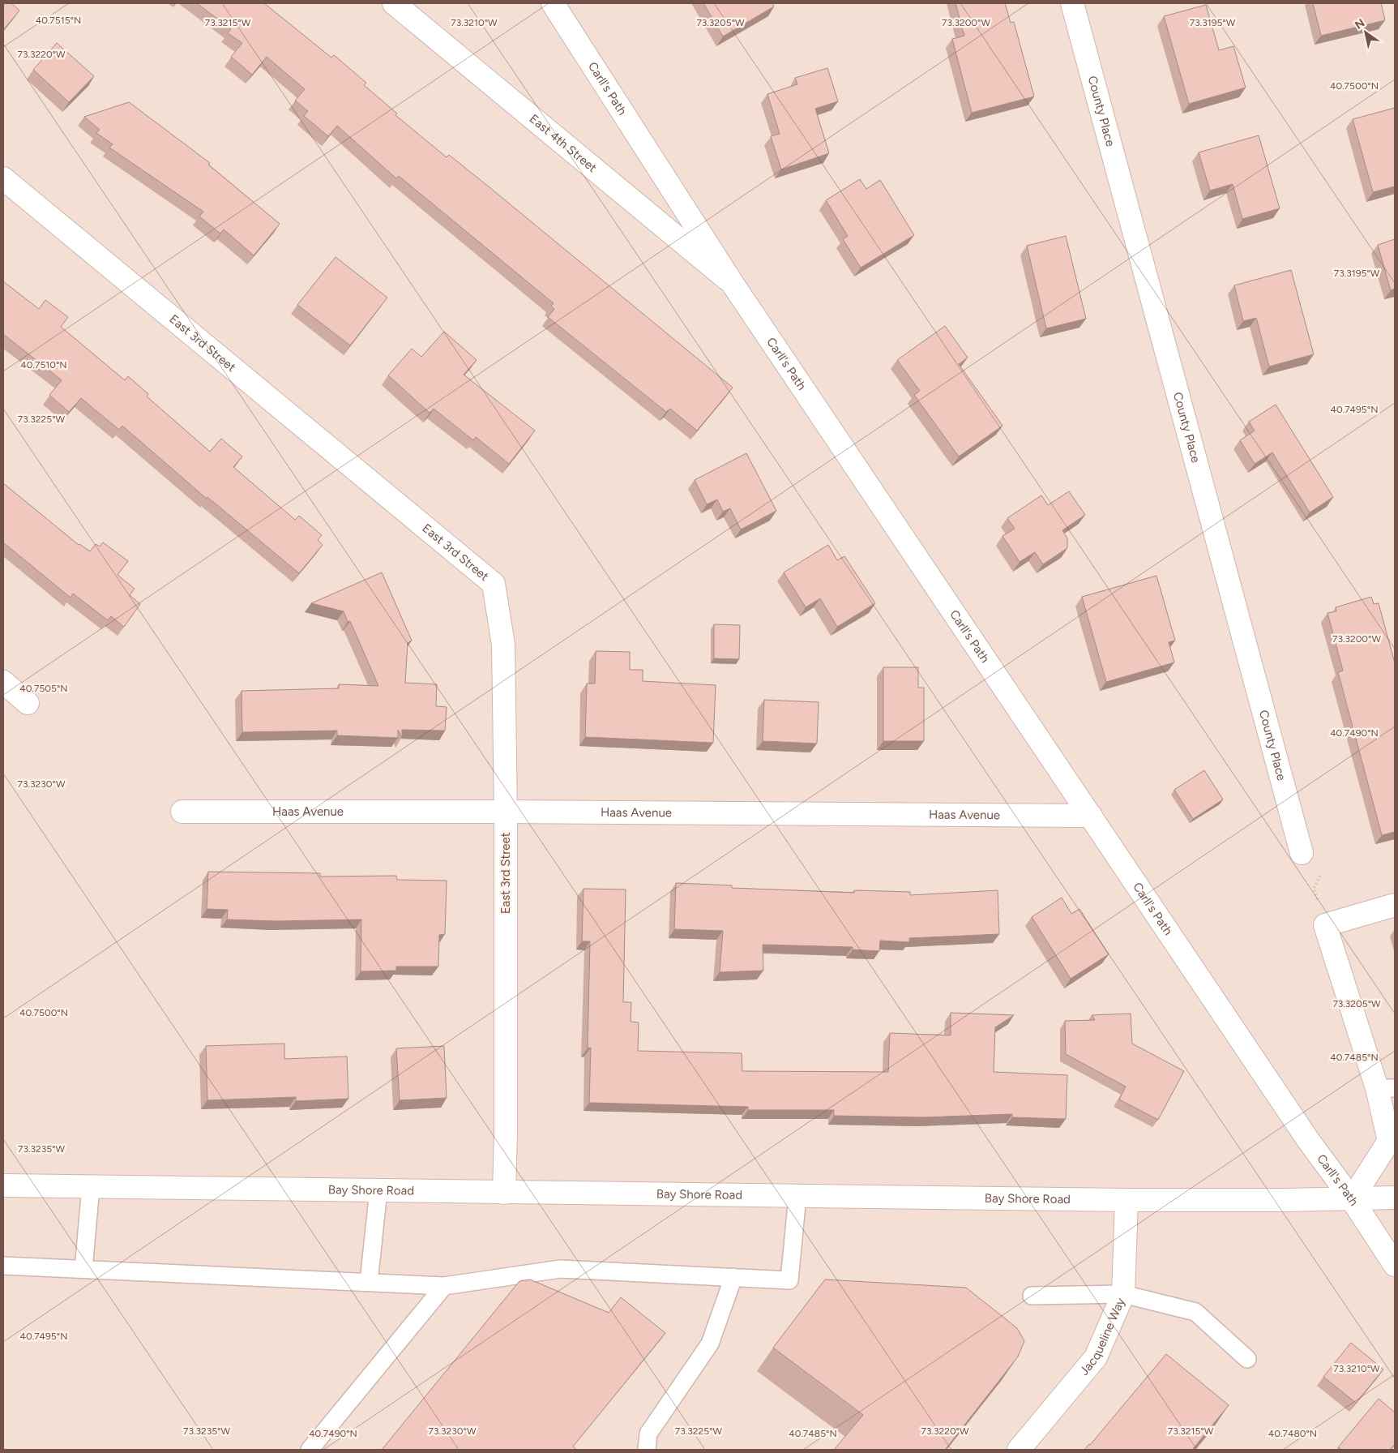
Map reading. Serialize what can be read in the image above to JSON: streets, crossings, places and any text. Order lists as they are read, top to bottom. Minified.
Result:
{"streets":{"street":["Carll's Path","County Place","East 4th Street","East 3rd Street","Haas Avenue","Bay Shore Road","Jacqueline Way"]},"crossings":[["Carll's Path","East 4th Street"],["Carll's Path","Haas Avenue"],["Carll's Path","Bay Shore Road"],["East 3rd Street","Haas Avenue"],["East 3rd Street","Bay Shore Road"],["Bay Shore Road","Jacqueline Way"]],"north":"top left","coordinates":["40.7515°N","73.3215°W","73.3210°W","73.3205°W","73.3200°W","73.3195°W","73.3220°W","40.7500°N","40.7510°N","40.7495°N","73.3225°W","40.7505°N","40.7490°N","73.3230°W","40.7485°N","73.3235°W","40.7480°N"]}
